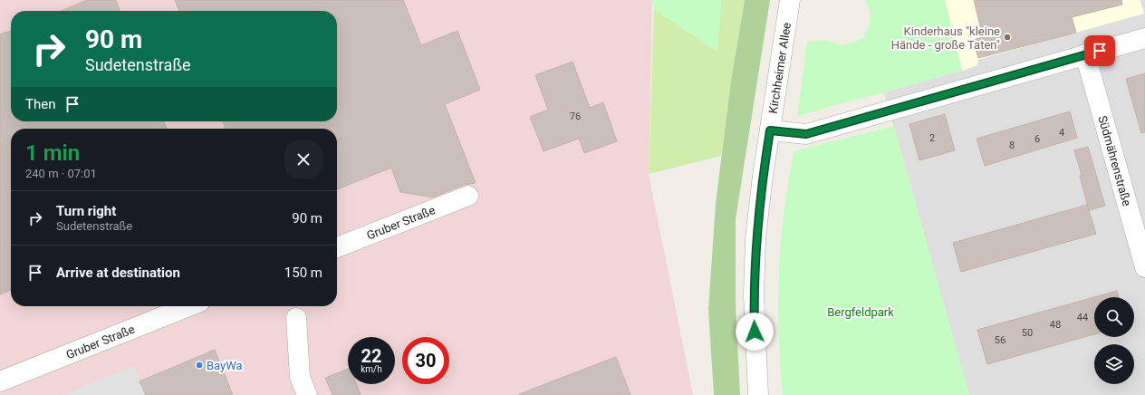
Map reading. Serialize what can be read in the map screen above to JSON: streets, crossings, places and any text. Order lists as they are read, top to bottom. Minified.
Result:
{"streets":{"street":["Kirchheimer Allee","Südmährenstraße","Gruber Straße"]},"parks":["Bergfeldpark"],"places":["Kinderhaus \"kleine Hände - große Taten\"","BayWa"],"house_numbers":["76","4","2","6","8","44","48","50","56"],"page":{"turn":["90 m","Sudetenstraße"],"then":"Then","heading":["1 min","240 m · 07:01"],"list":[{"name":"Turn right","note":"Sudetenstraße","value":"90 m"},{"name":"Arrive at destination","value":"150 m"}],"speed":"22 km/h","limit":"30"}}
